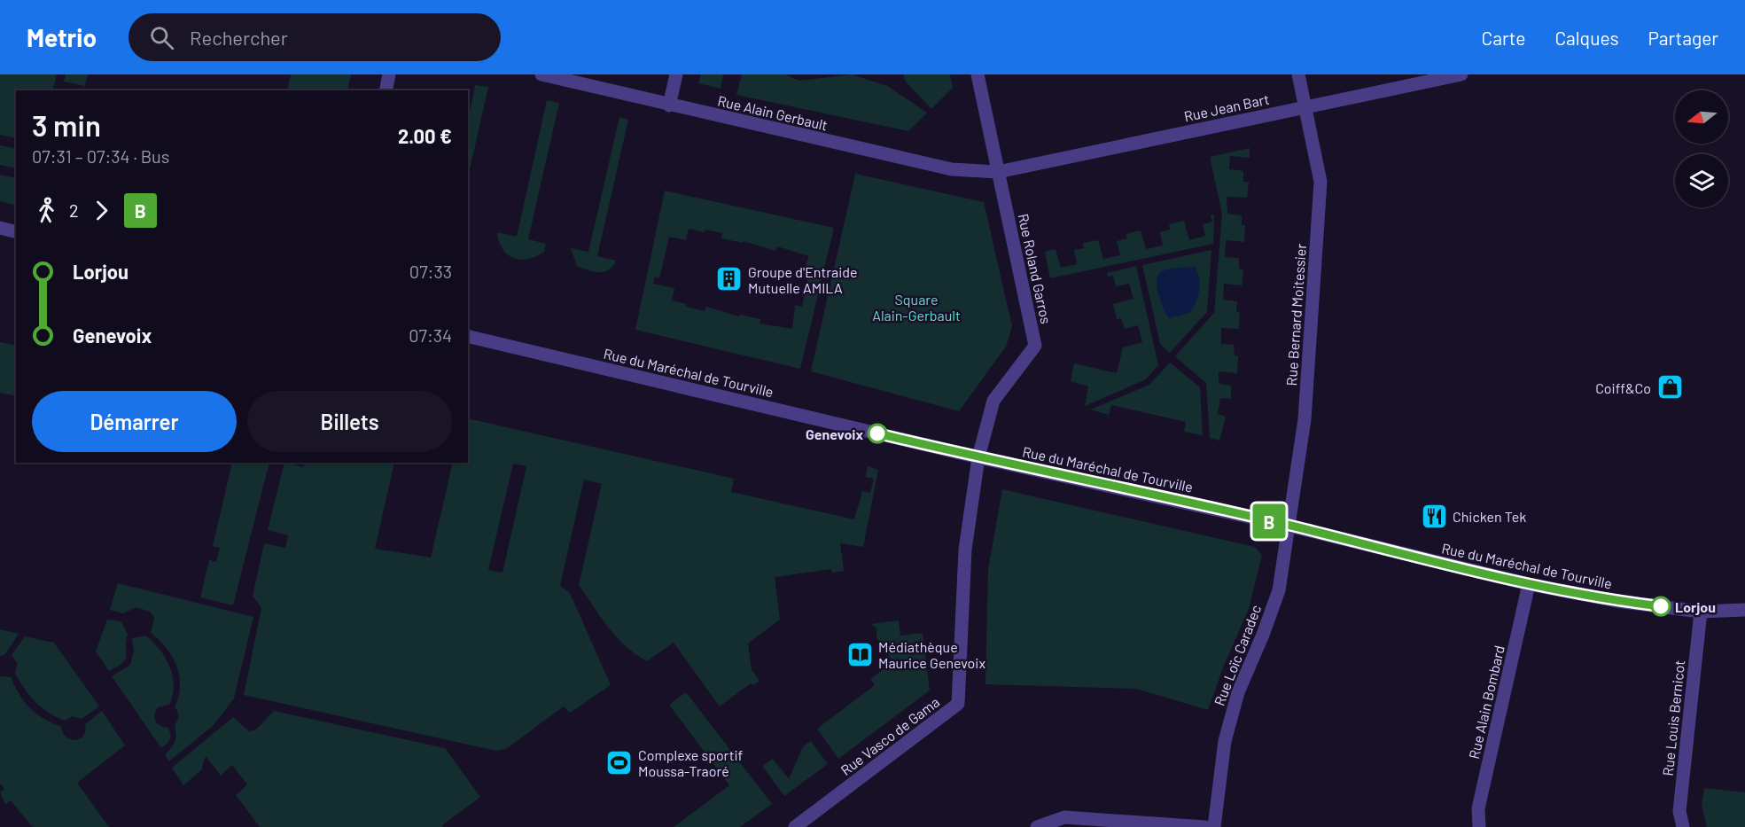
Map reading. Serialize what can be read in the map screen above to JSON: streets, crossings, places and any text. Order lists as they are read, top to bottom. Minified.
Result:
{"streets":{"street":["Rue Jean Bart","Rue Alain Gerbault","Rue Roland Garros","Rue Bernard Moitessier","Rue du Maréchal de Tourville","Rue Loïc Caradec","Rue Alain Bombard","Rue Louis Bernicot","Rue Vasco de Gama"]},"crossings":[["Rue Jean Bart","Rue Alain Gerbault"],["Rue Jean Bart","Rue Roland Garros"],["Rue Jean Bart","Rue Bernard Moitessier"],["Rue Alain Gerbault","Rue Roland Garros"],["Rue Roland Garros","Rue du Maréchal de Tourville"],["Rue Roland Garros","Rue Vasco de Gama"],["Rue Bernard Moitessier","Rue du Maréchal de Tourville"],["Rue Bernard Moitessier","Rue Loïc Caradec"],["Rue du Maréchal de Tourville","Rue Loïc Caradec"],["Rue du Maréchal de Tourville","Rue Alain Bombard"],["Rue du Maréchal de Tourville","Rue Louis Bernicot"],["Rue du Maréchal de Tourville","Rue Vasco de Gama"]],"parks":["Square Alain-Gerbault"],"places":{"building":["Groupe d'Entraide Mutuelle AMILA"],"shop":["Coiff&Co"],"other":["Genevoix","Lorjou"],"restaurant":["Chicken Tek"],"library":["Médiathèque Maurice Genevoix"],"sports":["Complexe sportif Moussa-Traoré"]},"lines":["bus line B"],"north":"left","page":{"header":"Metrio","search":"Rechercher","nav":["Carte","Calques","Partager"],"on_map":"B","heading":["3 min","07:31 – 07:34 · Bus","2.00 €"],"legs":["2","B"],"list":[{"name":"Lorjou","value":"07:33"},{"name":"Genevoix","value":"07:34"}],"buttons":["Démarrer","Billets"]}}
